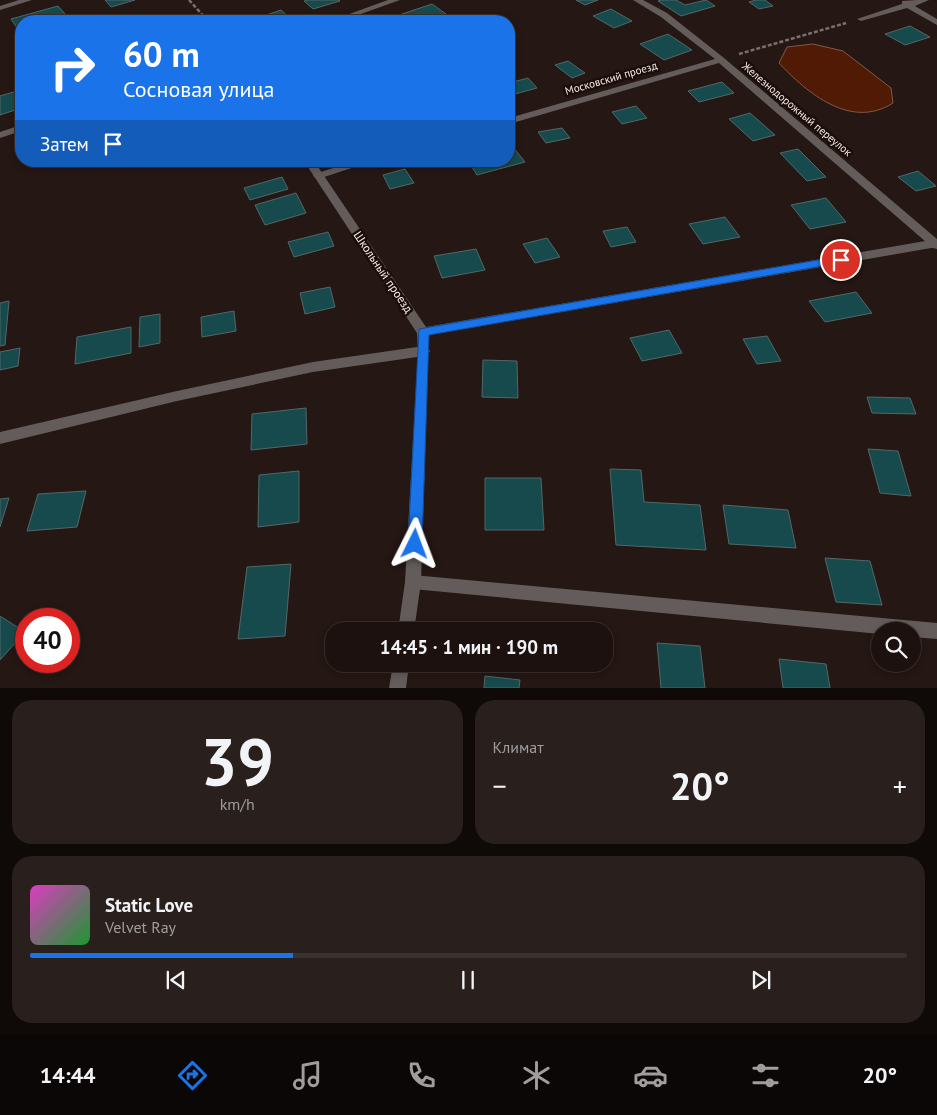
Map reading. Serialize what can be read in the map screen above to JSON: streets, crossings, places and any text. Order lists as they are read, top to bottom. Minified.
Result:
{"streets":{"street":["Московский проезд","Железнодорожный переулок","Школьный проезд"]},"crossings":[["Московский проезд","Железнодорожный переулок"]],"page":{"turn":["60 m","Сосновая улица"],"then":"Затем","limit":"40","trip":"14:45 · 1 мин · 190 m","tile":[["39","km/h"],"Климат"],"heat":["−","20°","+"],"song":["Static Love","Velvet Ray"],"tabs":["14:44","20°"]}}
